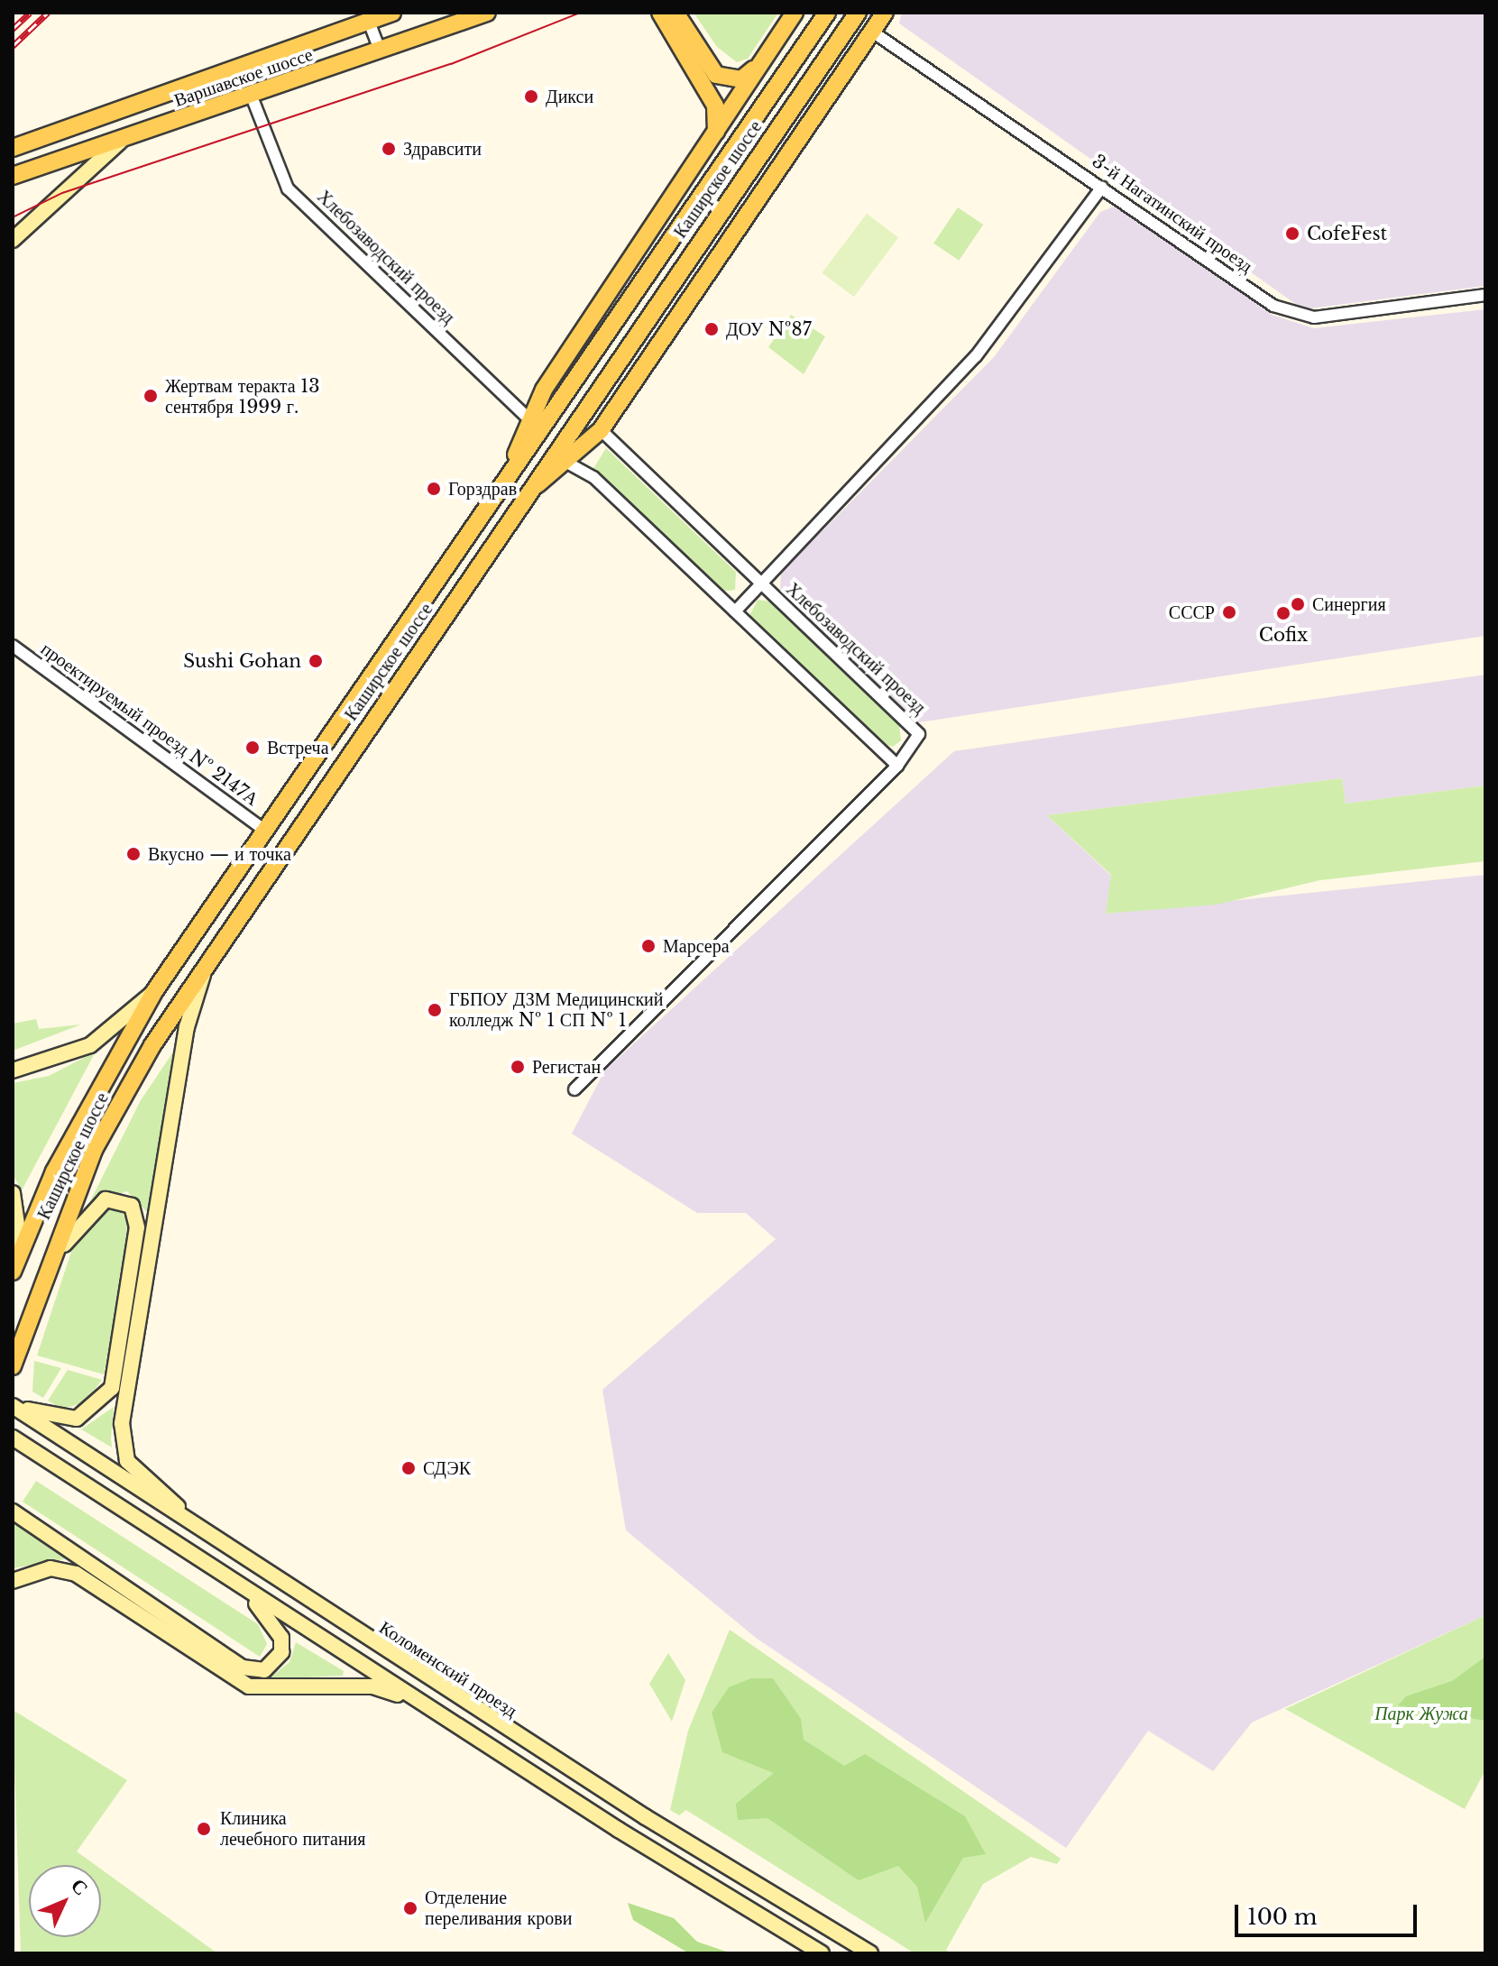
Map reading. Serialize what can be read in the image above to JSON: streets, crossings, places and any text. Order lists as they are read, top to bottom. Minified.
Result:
{"streets":{"main road":["Варшавское шоссе","Каширское шоссе","Коломенский проезд"],"street":["3-й Нагатинский проезд","Хлебозаводский проезд","проектируемый проезд № 2147А"]},"crossings":[["Варшавское шоссе","Хлебозаводский проезд"],["Каширское шоссе","проектируемый проезд № 2147А"]],"parks":["Парк Жужа"],"places":["Дикси","Здравсити","CofeFest","ДОУ №87","Жертвам теракта 13 сентября 1999 г.","Горздрав","Синергия","СССР","Cofix","Sushi Gohan","Встреча","Вкусно — и точка","Марсера","ГБПОУ ДЗМ Медицинский колледж № 1 СП № 1","Регистан","СДЭК","Клиника лечебного питания","Отделение переливания крови"],"scale_bar":"100 m","north":"top right"}
